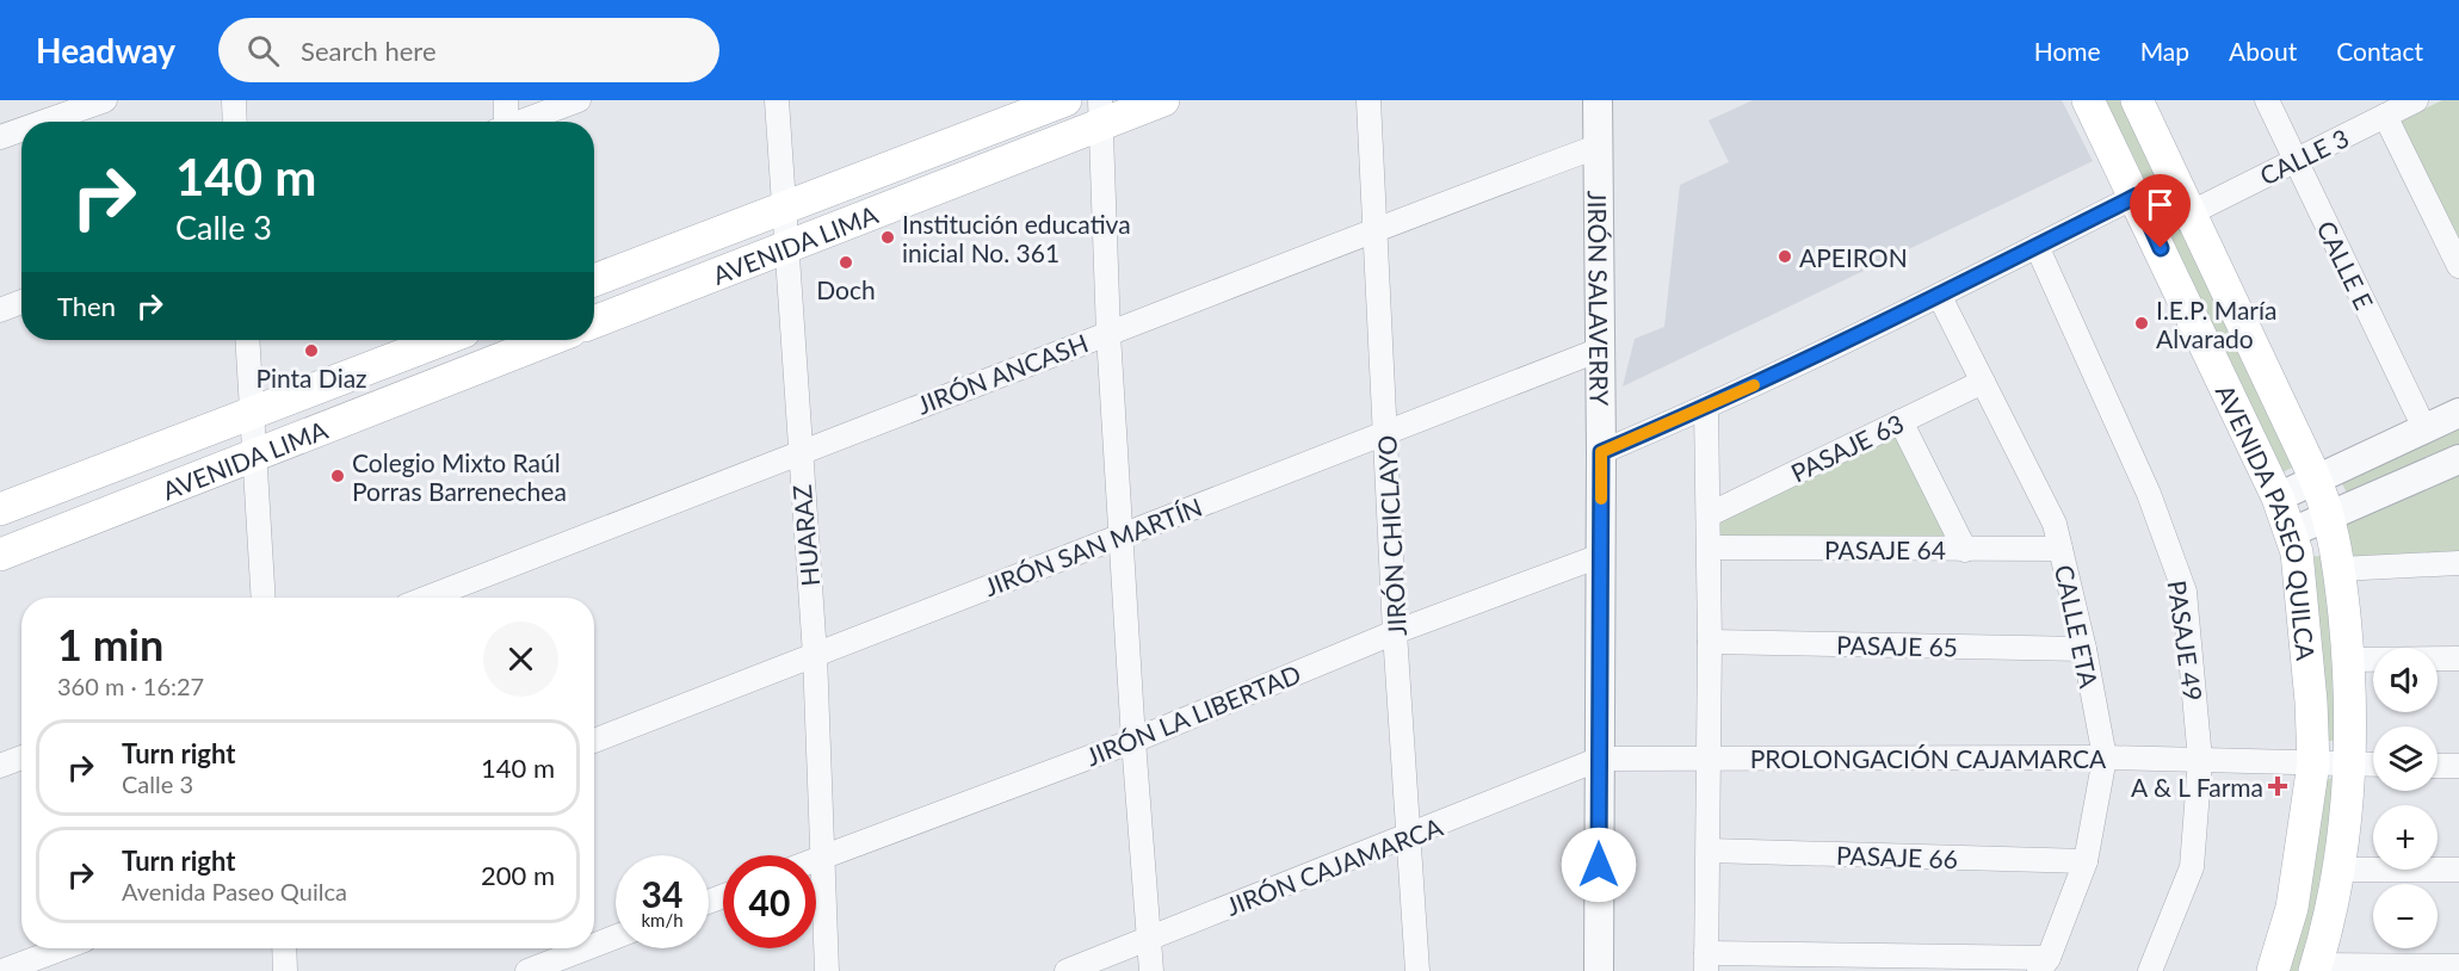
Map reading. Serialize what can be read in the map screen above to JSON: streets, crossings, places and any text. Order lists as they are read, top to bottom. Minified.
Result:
{"streets":{"main road":["AVENIDA LIMA","AVENIDA PASEO QUILCA"],"street":["CALLE 3","CALLE E","JIRÓN SALAVERRY","JIRÓN ANCASH","PASAJE 63","HUARAZ","JIRÓN CHICLAYO","JIRÓN SAN MARTÍN","PASAJE 64","CALLE ETA","PASAJE 49","PASAJE 65","JIRÓN LA LIBERTAD","PROLONGACIÓN CAJAMARCA","PASAJE 66","JIRÓN CAJAMARCA"]},"crossings":[["CALLE 3","CALLE E"],["CALLE 3","AVENIDA PASEO QUILCA"],["AVENIDA LIMA","HUARAZ"],["JIRÓN SALAVERRY","JIRÓN ANCASH"],["JIRÓN SALAVERRY","JIRÓN SAN MARTÍN"],["JIRÓN SALAVERRY","JIRÓN LA LIBERTAD"],["JIRÓN SALAVERRY","PROLONGACIÓN CAJAMARCA"],["JIRÓN SALAVERRY","JIRÓN CAJAMARCA"],["JIRÓN ANCASH","HUARAZ"],["JIRÓN ANCASH","JIRÓN CHICLAYO"],["PASAJE 63","CALLE ETA"],["AVENIDA PASEO QUILCA","PROLONGACIÓN CAJAMARCA"],["HUARAZ","JIRÓN SAN MARTÍN"],["HUARAZ","JIRÓN LA LIBERTAD"],["JIRÓN CHICLAYO","JIRÓN SAN MARTÍN"],["JIRÓN CHICLAYO","JIRÓN LA LIBERTAD"],["JIRÓN CHICLAYO","JIRÓN CAJAMARCA"],["PASAJE 64","CALLE ETA"],["CALLE ETA","PASAJE 65"],["CALLE ETA","PROLONGACIÓN CAJAMARCA"],["CALLE ETA","PASAJE 66"],["PASAJE 49","PROLONGACIÓN CAJAMARCA"],["PROLONGACIÓN CAJAMARCA","JIRÓN CAJAMARCA"]],"places":{"other":["Institución educativa inicial No. 361","APEIRON","Doch","I.E.P. María Alvarado","Pinta Diaz","Colegio Mixto Raúl Porras Barrenechea"],"health":["A & L Farma"]},"page":{"header":"Headway","search":"Search here","nav":["Home","Map","About","Contact"],"turn":["140 m","Calle 3"],"then":"Then","heading":["1 min","360 m · 16:27"],"map_buttons":["+","−"],"list":[{"name":"Turn right","note":"Calle 3","value":"140 m"},{"name":"Turn right","note":"Avenida Paseo Quilca","value":"200 m"}],"speed":"34 km/h","limit":"40"}}
